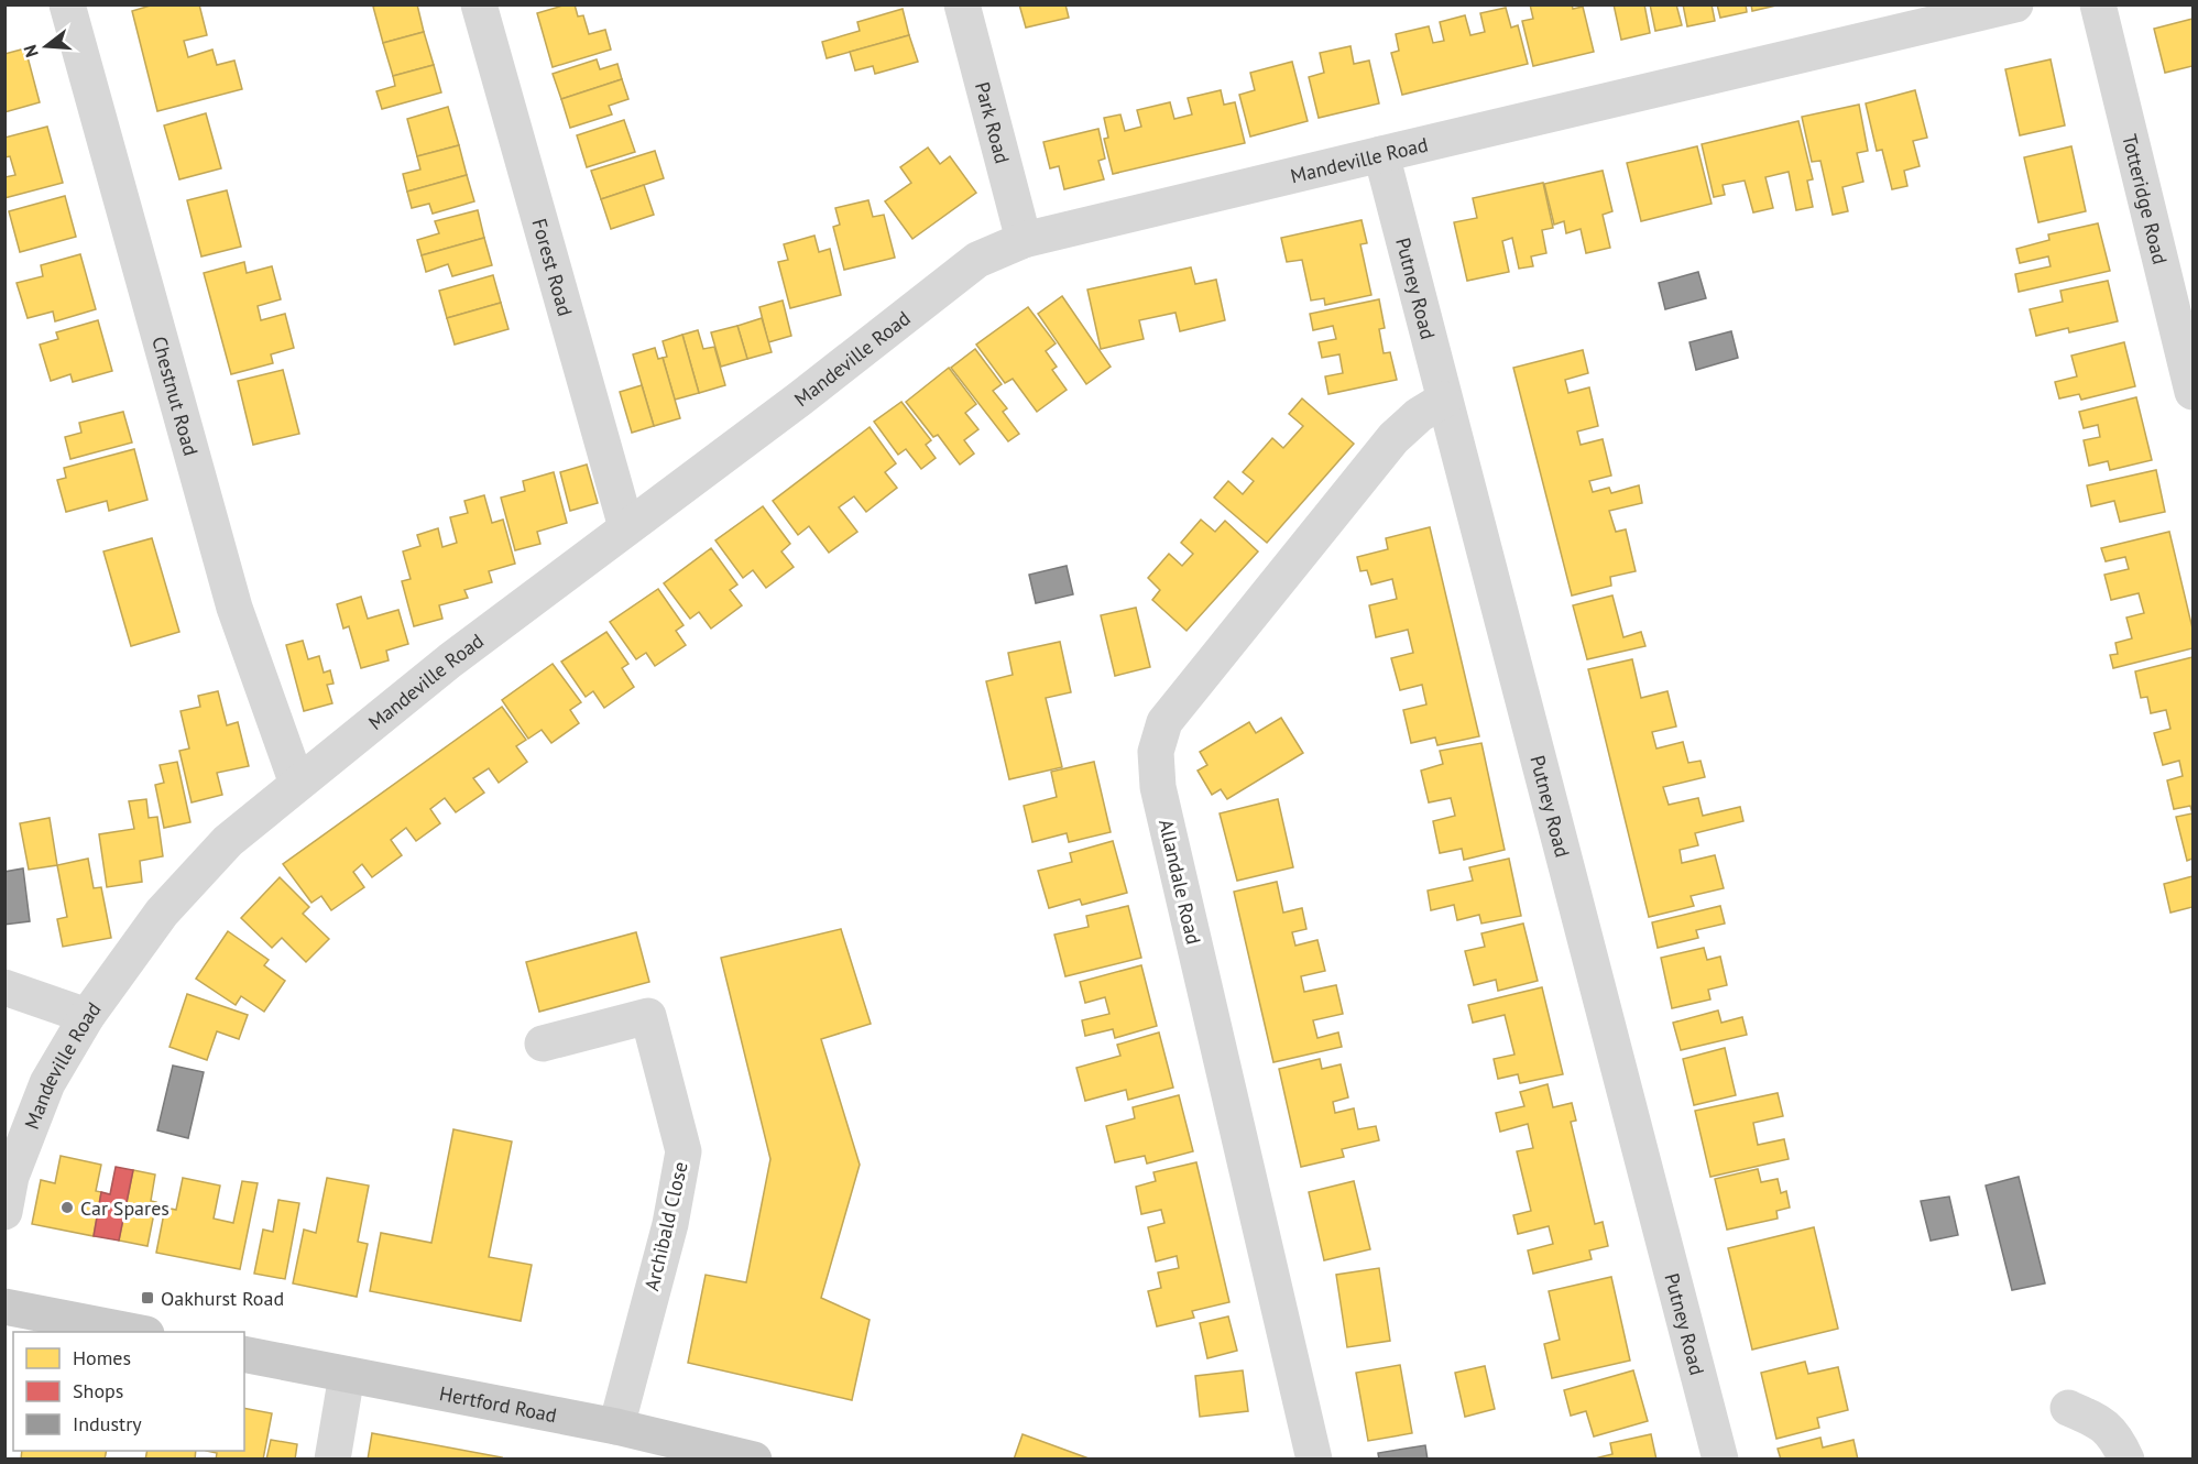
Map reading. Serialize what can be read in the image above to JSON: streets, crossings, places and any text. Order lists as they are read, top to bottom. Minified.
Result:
{"streets":{"main road":["Hertford Road"],"street":["Park Road","Mandeville Road","Totteridge Road","Forest Road","Putney Road","Chestnut Road","Allandale Road","Archibald Close"]},"crossings":[["Park Road","Mandeville Road"],["Mandeville Road","Forest Road"],["Mandeville Road","Putney Road"],["Mandeville Road","Chestnut Road"],["Putney Road","Allandale Road"],["Archibald Close","Hertford Road"]],"places":{"other":["Car Spares"],"transit":["Oakhurst Road"]},"legend":["Homes","Shops","Industry"],"north":"left"}
